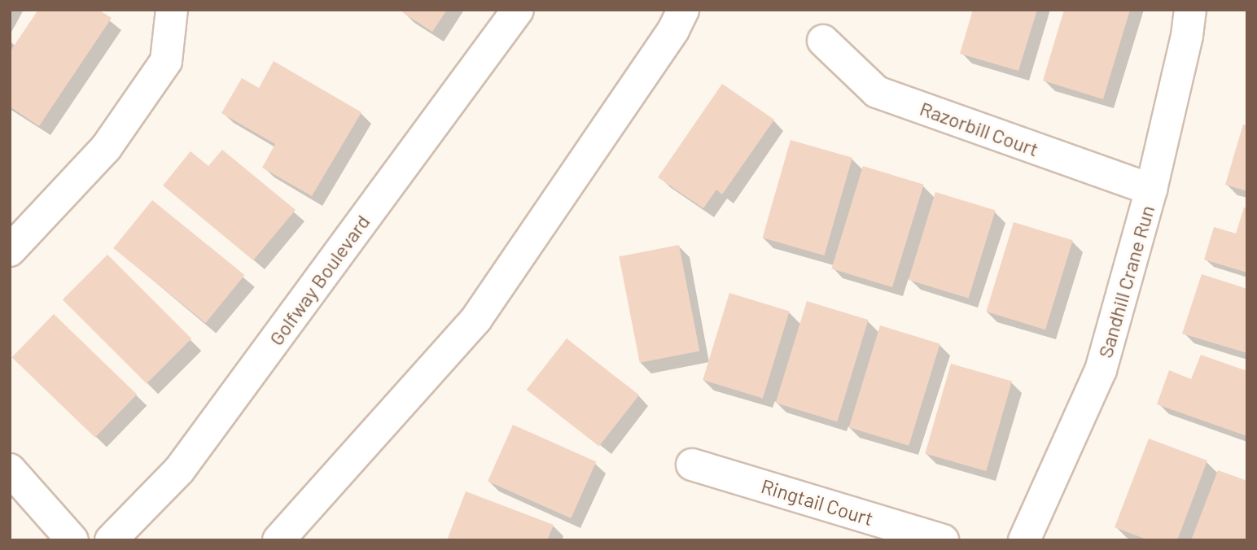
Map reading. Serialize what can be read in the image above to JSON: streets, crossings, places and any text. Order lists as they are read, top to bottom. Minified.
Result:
{"streets":{"street":["Razorbill Court","Golfway Boulevard","Sandhill Crane Run","Ringtail Court"]},"crossings":[["Razorbill Court","Sandhill Crane Run"]]}
